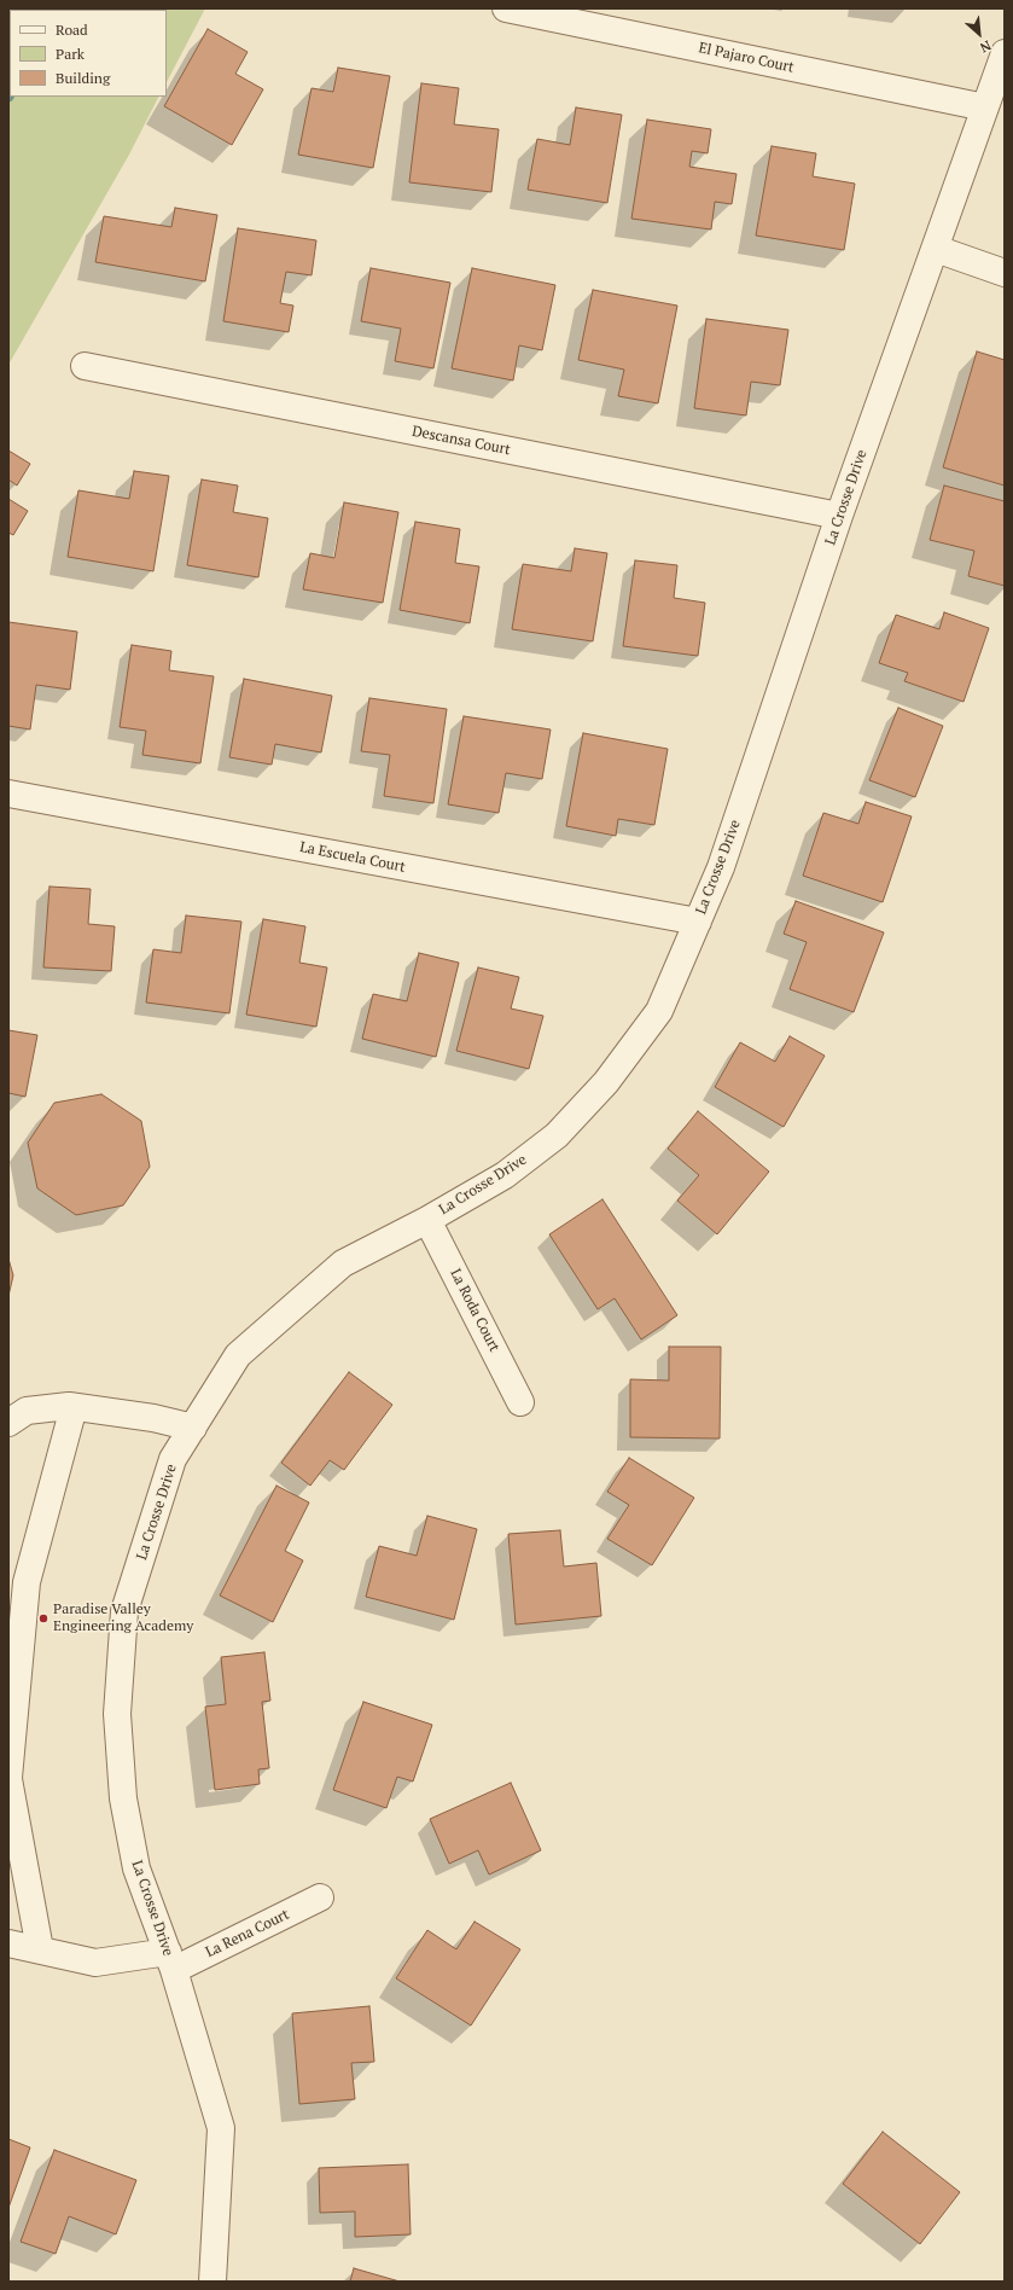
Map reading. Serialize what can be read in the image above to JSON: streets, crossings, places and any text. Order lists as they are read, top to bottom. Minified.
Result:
{"streets":{"street":["El Pajaro Court","Descansa Court","La Crosse Drive","La Escuela Court","La Roda Court","La Rena Court"]},"crossings":[["El Pajaro Court","La Crosse Drive"],["Descansa Court","La Crosse Drive"],["La Crosse Drive","La Escuela Court"],["La Crosse Drive","La Roda Court"],["La Crosse Drive","La Rena Court"]],"places":["Paradise Valley Engineering Academy"],"legend":["Road","Park","Building"],"north":"bottom right"}
